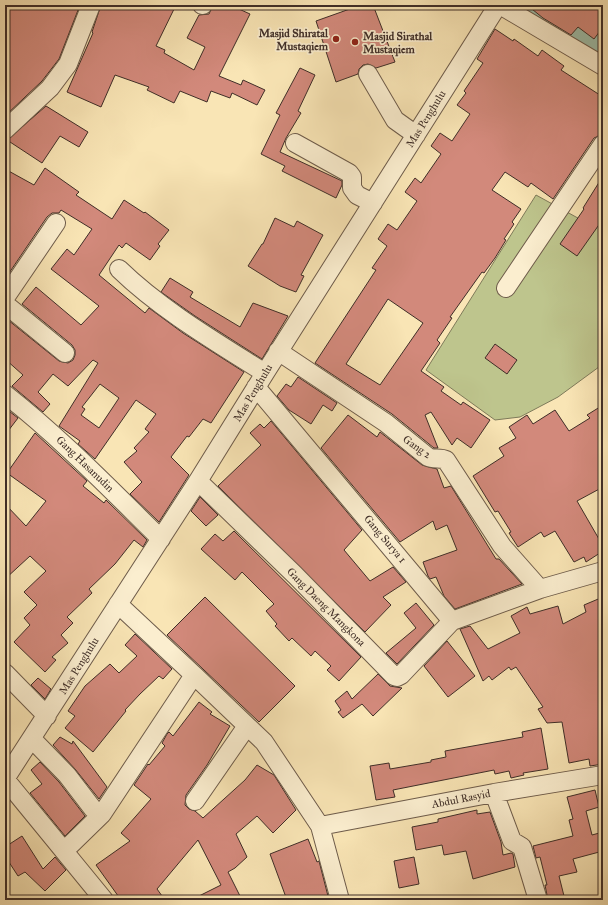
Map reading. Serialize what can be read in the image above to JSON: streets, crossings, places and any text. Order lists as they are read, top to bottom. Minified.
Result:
{"streets":{"street":["Mas Penghulu","Gang 2","Gang Hasanudin","Gang Surya 1","Gang Daeng Mangkona","Abdul Rasyid"]},"crossings":[["Mas Penghulu","Gang 2"],["Mas Penghulu","Gang Hasanudin"],["Mas Penghulu","Gang Surya 1"],["Mas Penghulu","Gang Daeng Mangkona"],["Gang Surya 1","Gang Daeng Mangkona"]],"places":["Masjid Shiratal Mustaqiem","Masjid Sirathal Mustaqiem"]}
